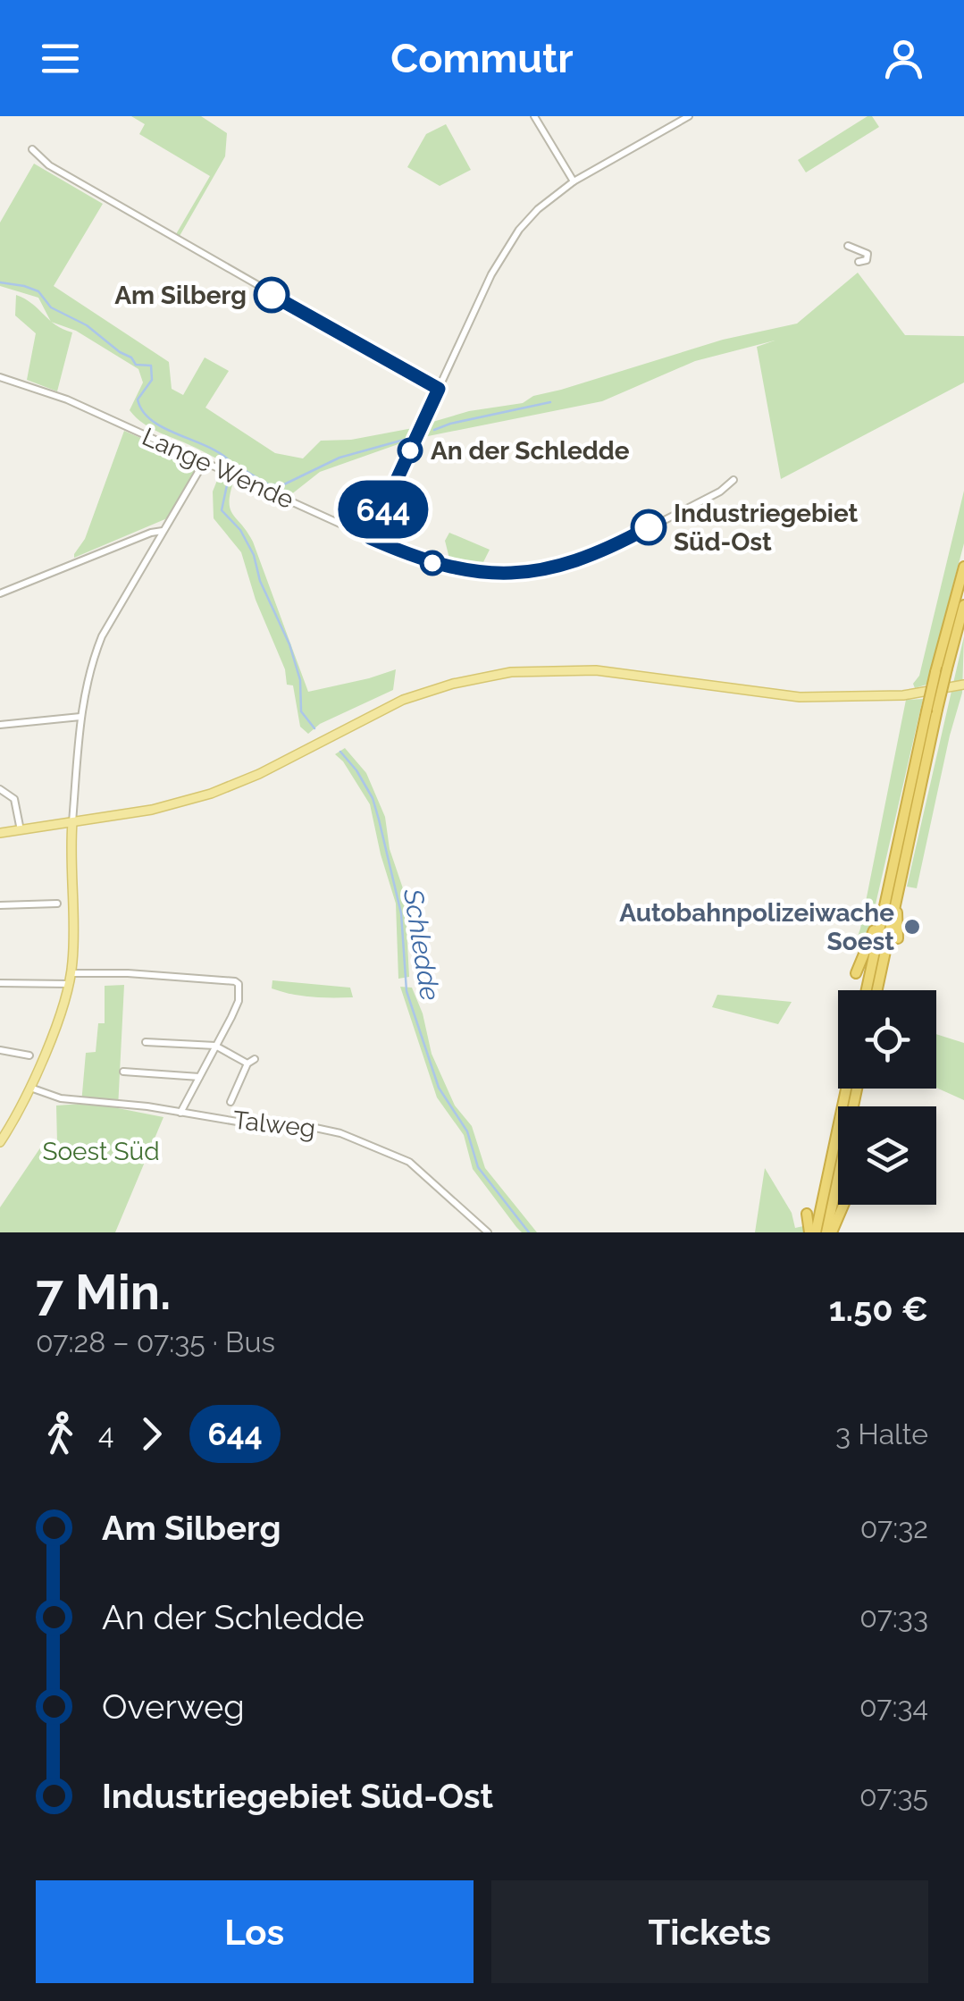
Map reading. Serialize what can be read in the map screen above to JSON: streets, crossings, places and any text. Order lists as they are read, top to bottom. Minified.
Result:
{"streets":{"street":["Lange Wende","Talweg"]},"water":["Schledde"],"parks":["Soest Süd"],"places":["Am Silberg","An der Schledde","Industriegebiet Süd-Ost","Autobahnpolizeiwache Soest"],"lines":["bus line 644"],"page":{"header":"Commutr","on_map":"644","heading":["7 Min.","07:28 – 07:35 · Bus","1.50 €"],"legs":["4","644","3 Halte"],"list":[{"name":"Am Silberg","value":"07:32"},{"name":"An der Schledde","value":"07:33"},{"name":"Overweg","value":"07:34"},{"name":"Industriegebiet Süd-Ost","value":"07:35"}],"buttons":["Los","Tickets"]}}
